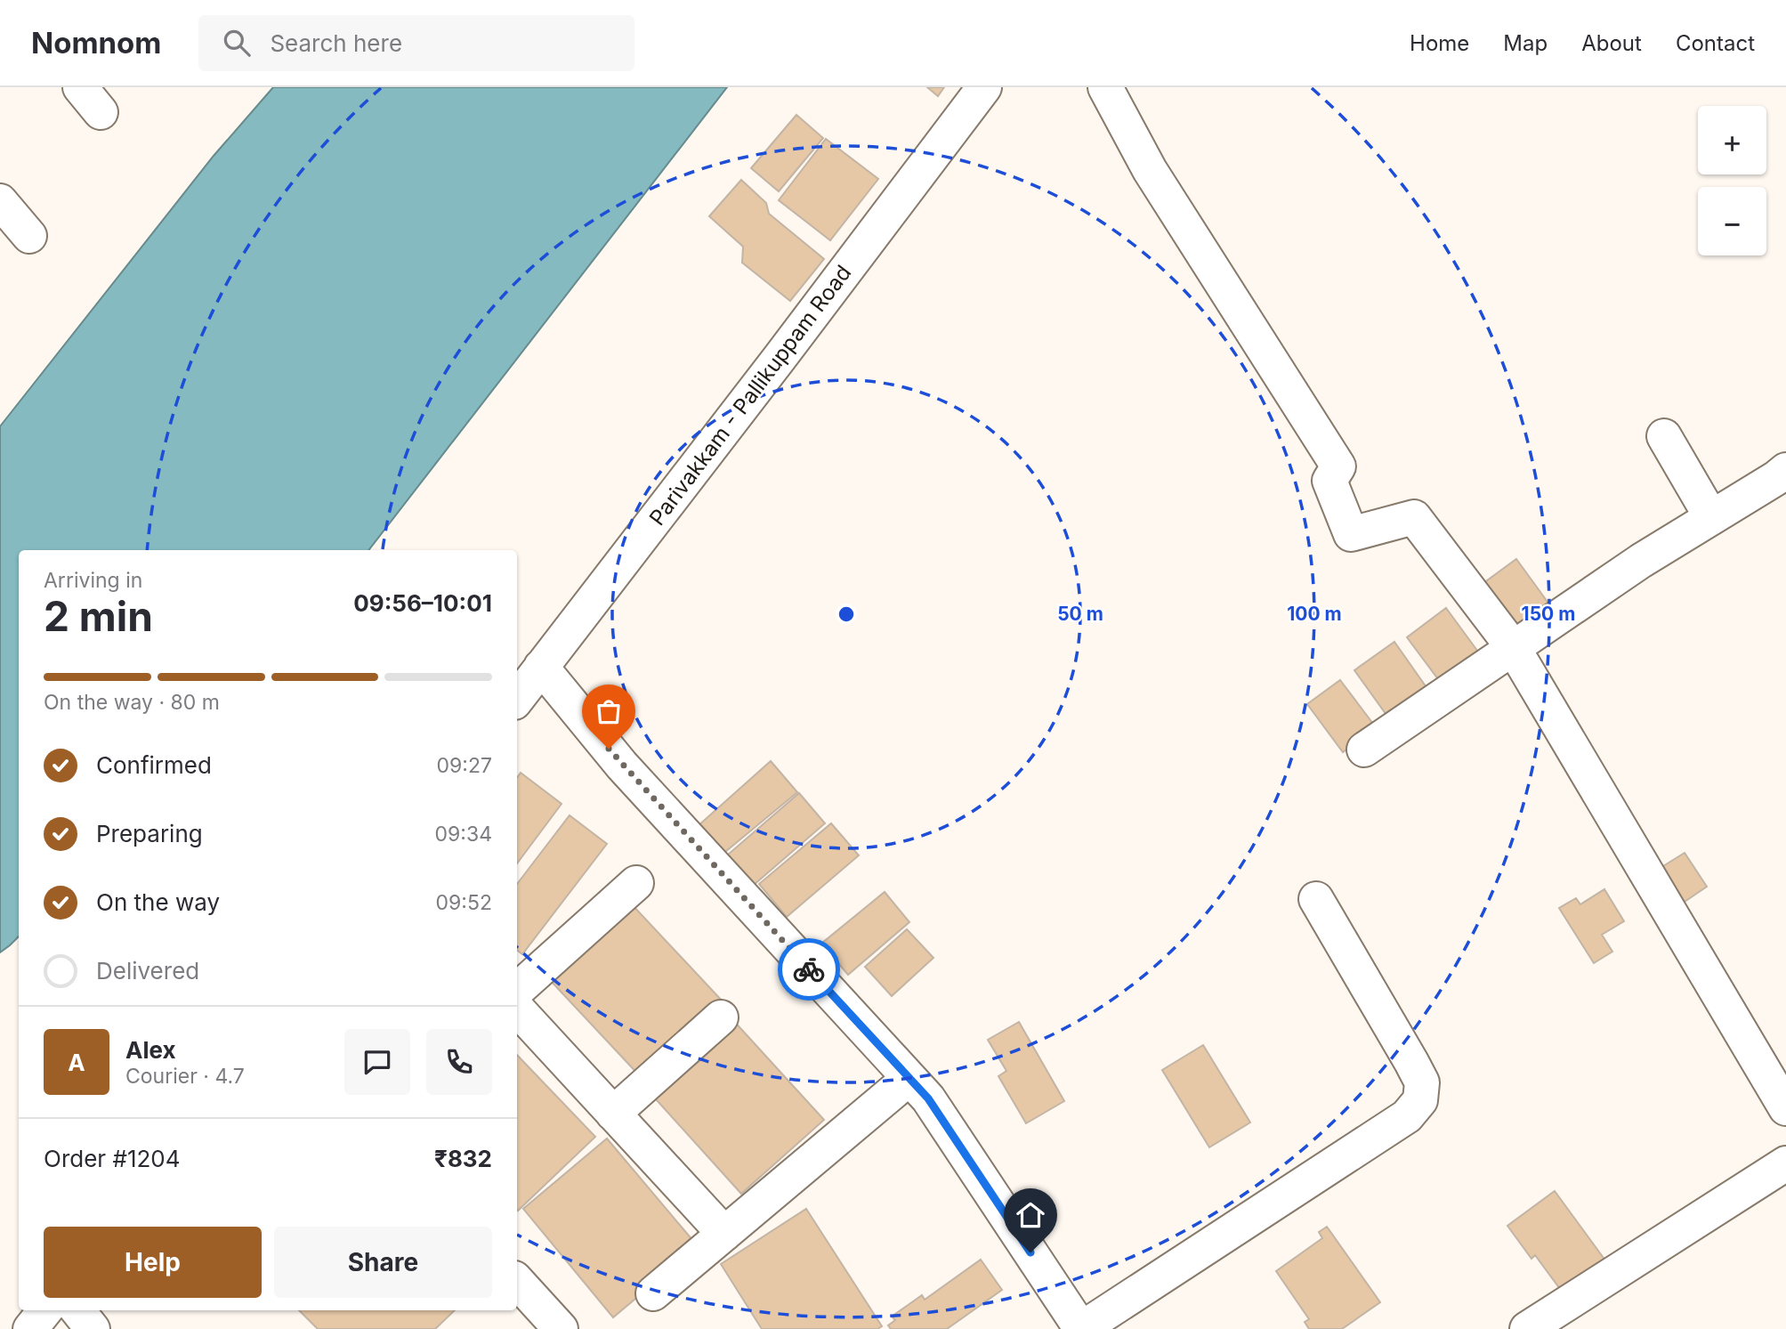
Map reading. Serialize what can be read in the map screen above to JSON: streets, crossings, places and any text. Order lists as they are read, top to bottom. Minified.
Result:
{"streets":{"street":["Parivakkam - Pallikuppam Road"]},"page":{"header":"Nomnom","search":"Search here","nav":["Home","Map","About","Contact"],"map_buttons":["+","−"],"heading":["2 min","Arriving in","09:56–10:01"],"panel":["Alex","Courier · 4.7","Order #1204","₹832"],"bar":"On the way · 80 m","list":[["Confirmed","09:27"],["Preparing","09:34"],["On the way","09:52"],"Delivered"],"round":"A","buttons":["Help","Share"]},"rings":["50 m","100 m","150 m"]}
